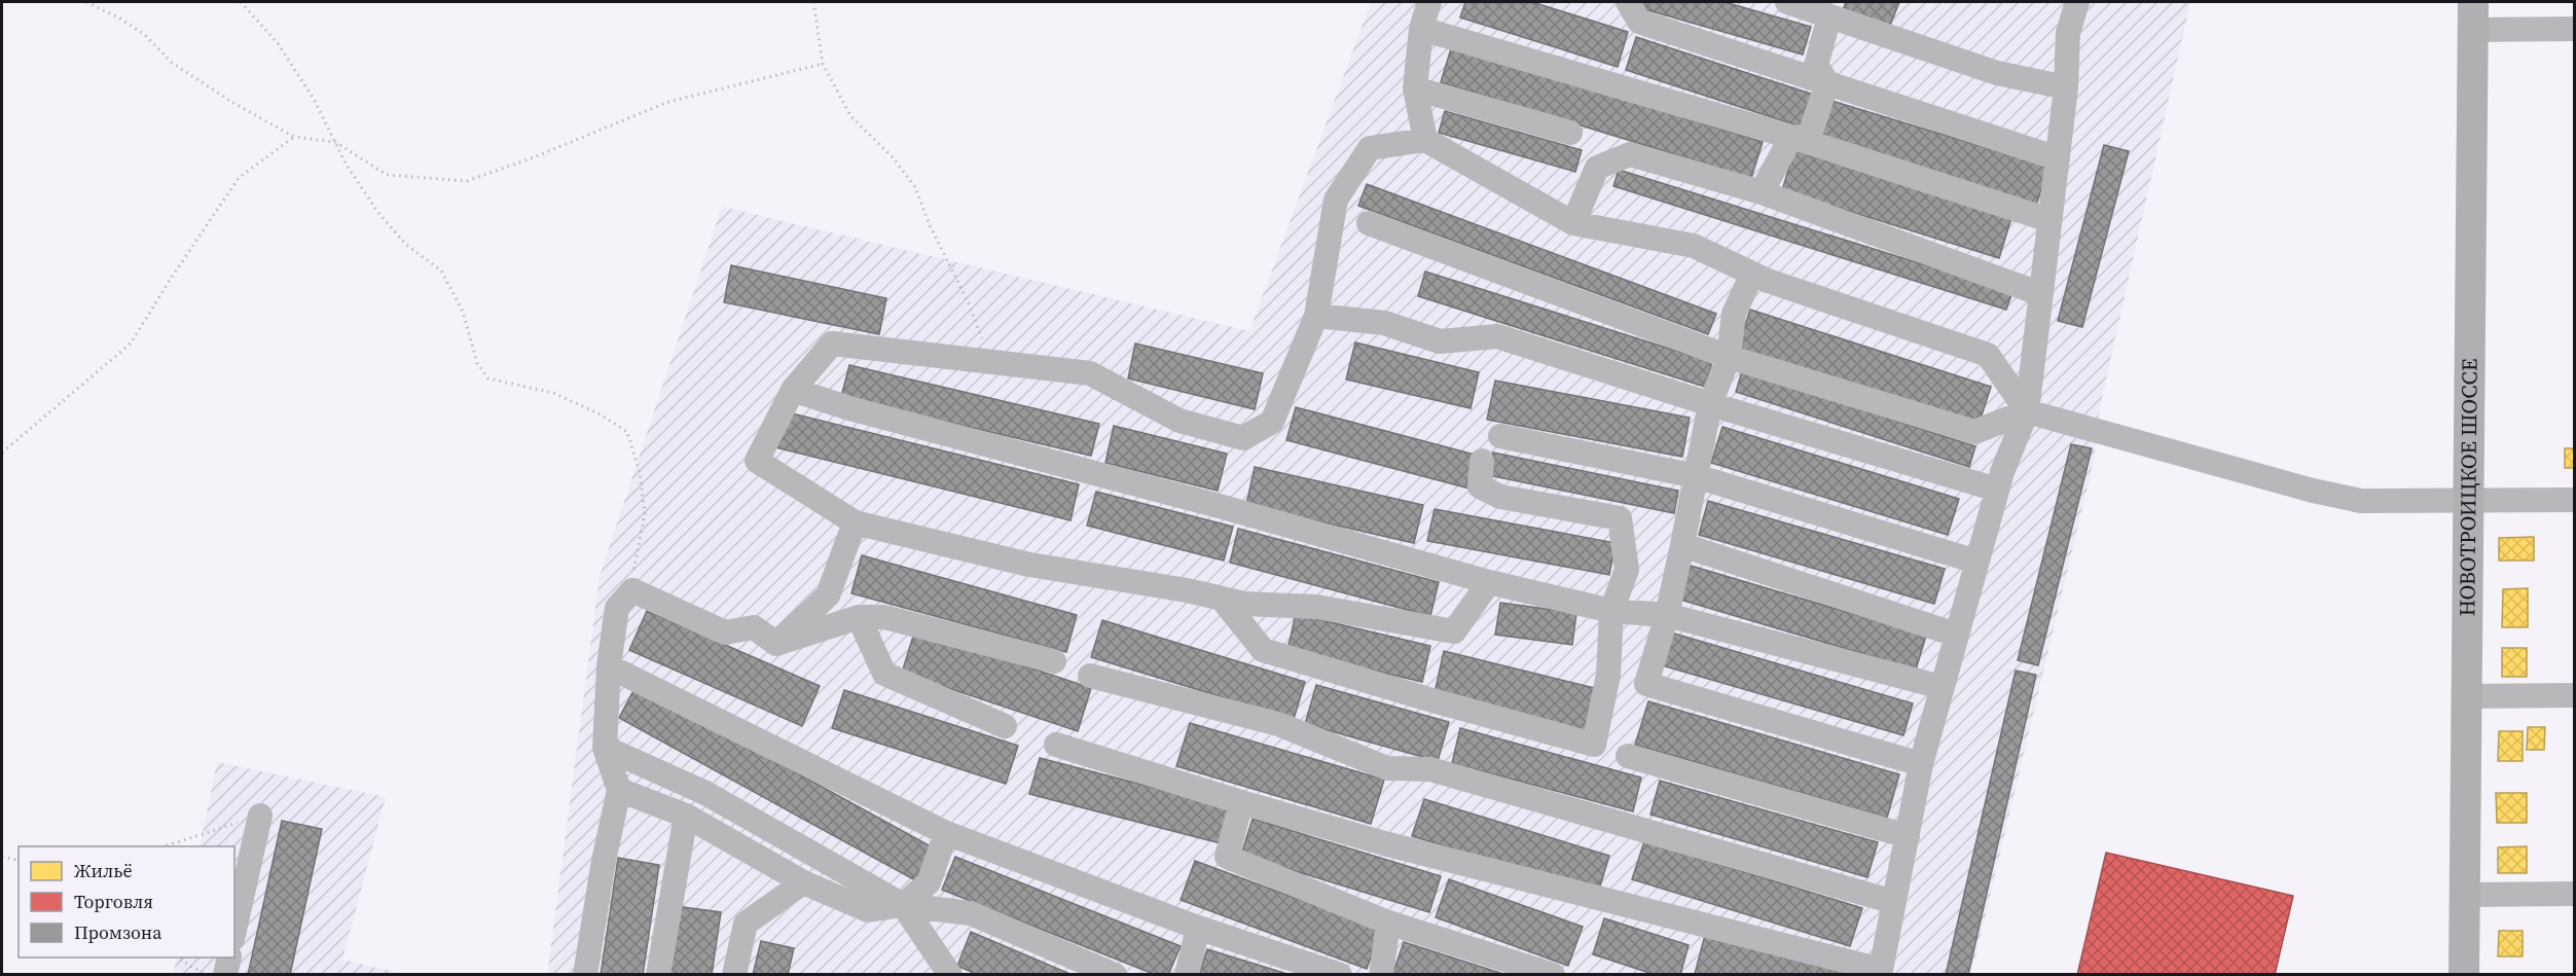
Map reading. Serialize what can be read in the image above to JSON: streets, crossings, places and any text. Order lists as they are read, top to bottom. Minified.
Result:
{"streets":{"main road":["НОВОТРОИЦКОЕ ШОССЕ"]},"legend":["Жильё","Торговля","Промзона"]}
